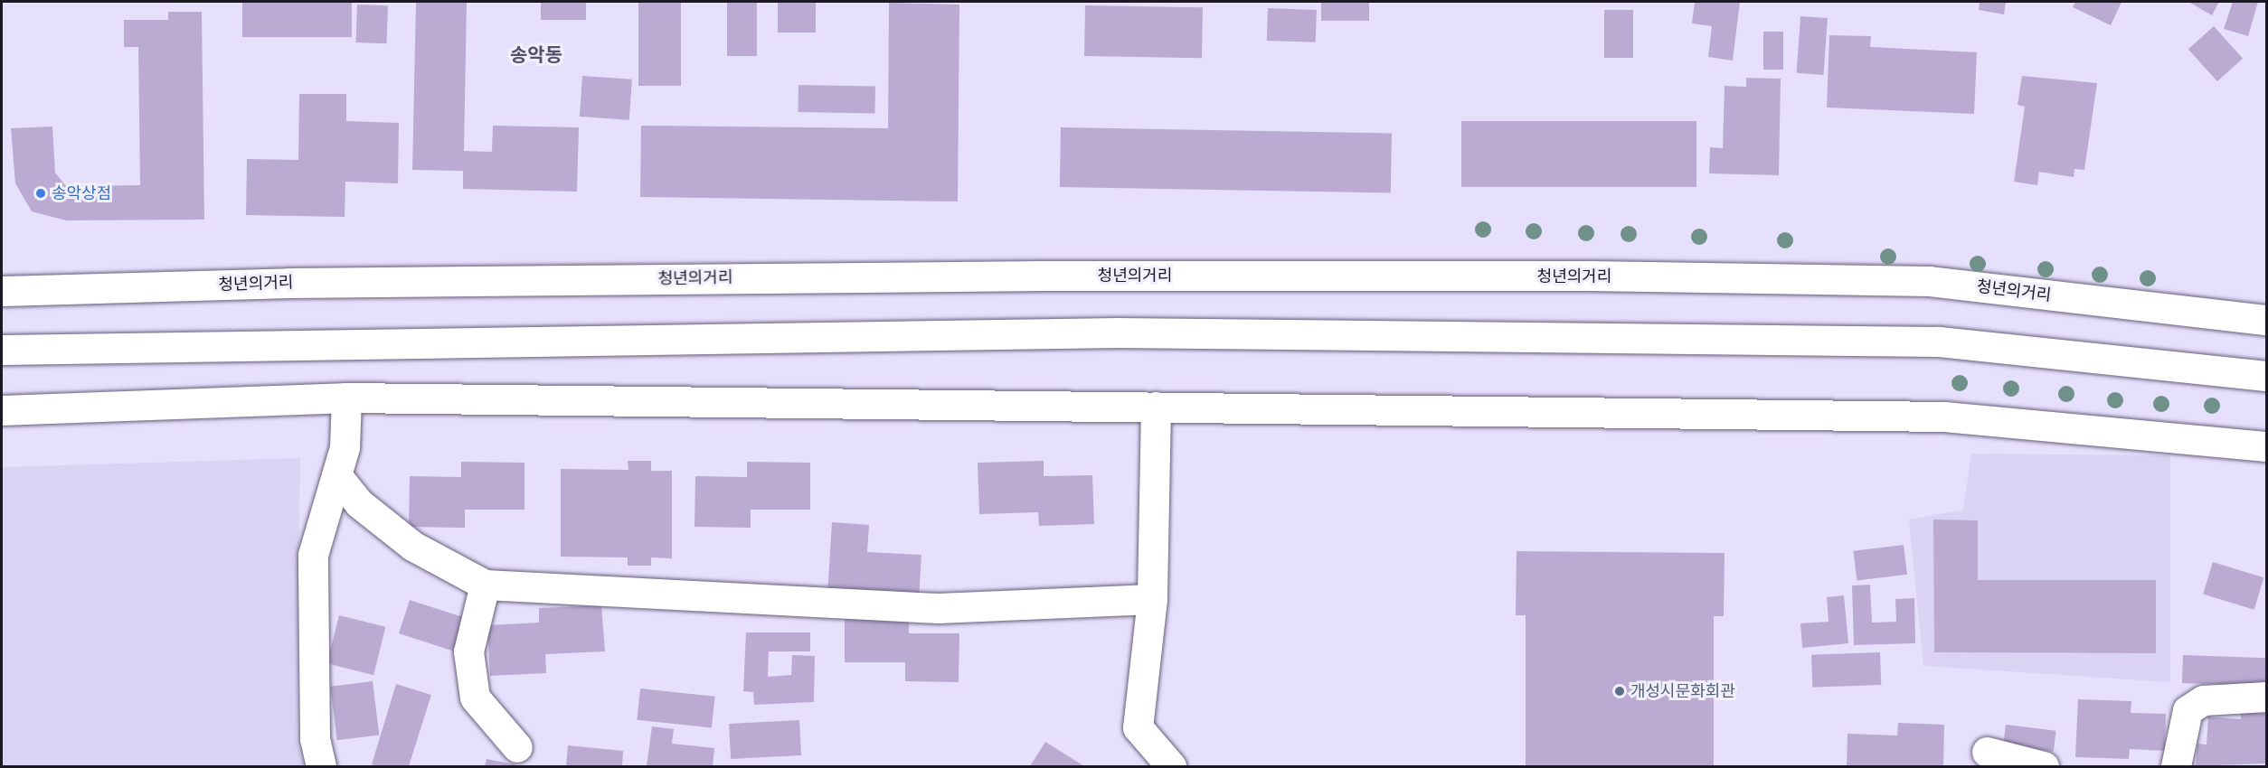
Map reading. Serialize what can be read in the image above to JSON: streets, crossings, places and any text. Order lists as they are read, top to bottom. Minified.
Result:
{"streets":{"main road":["청년의거리"]},"districts":["송악동"],"places":["송악상점","개성시문화회관"]}
